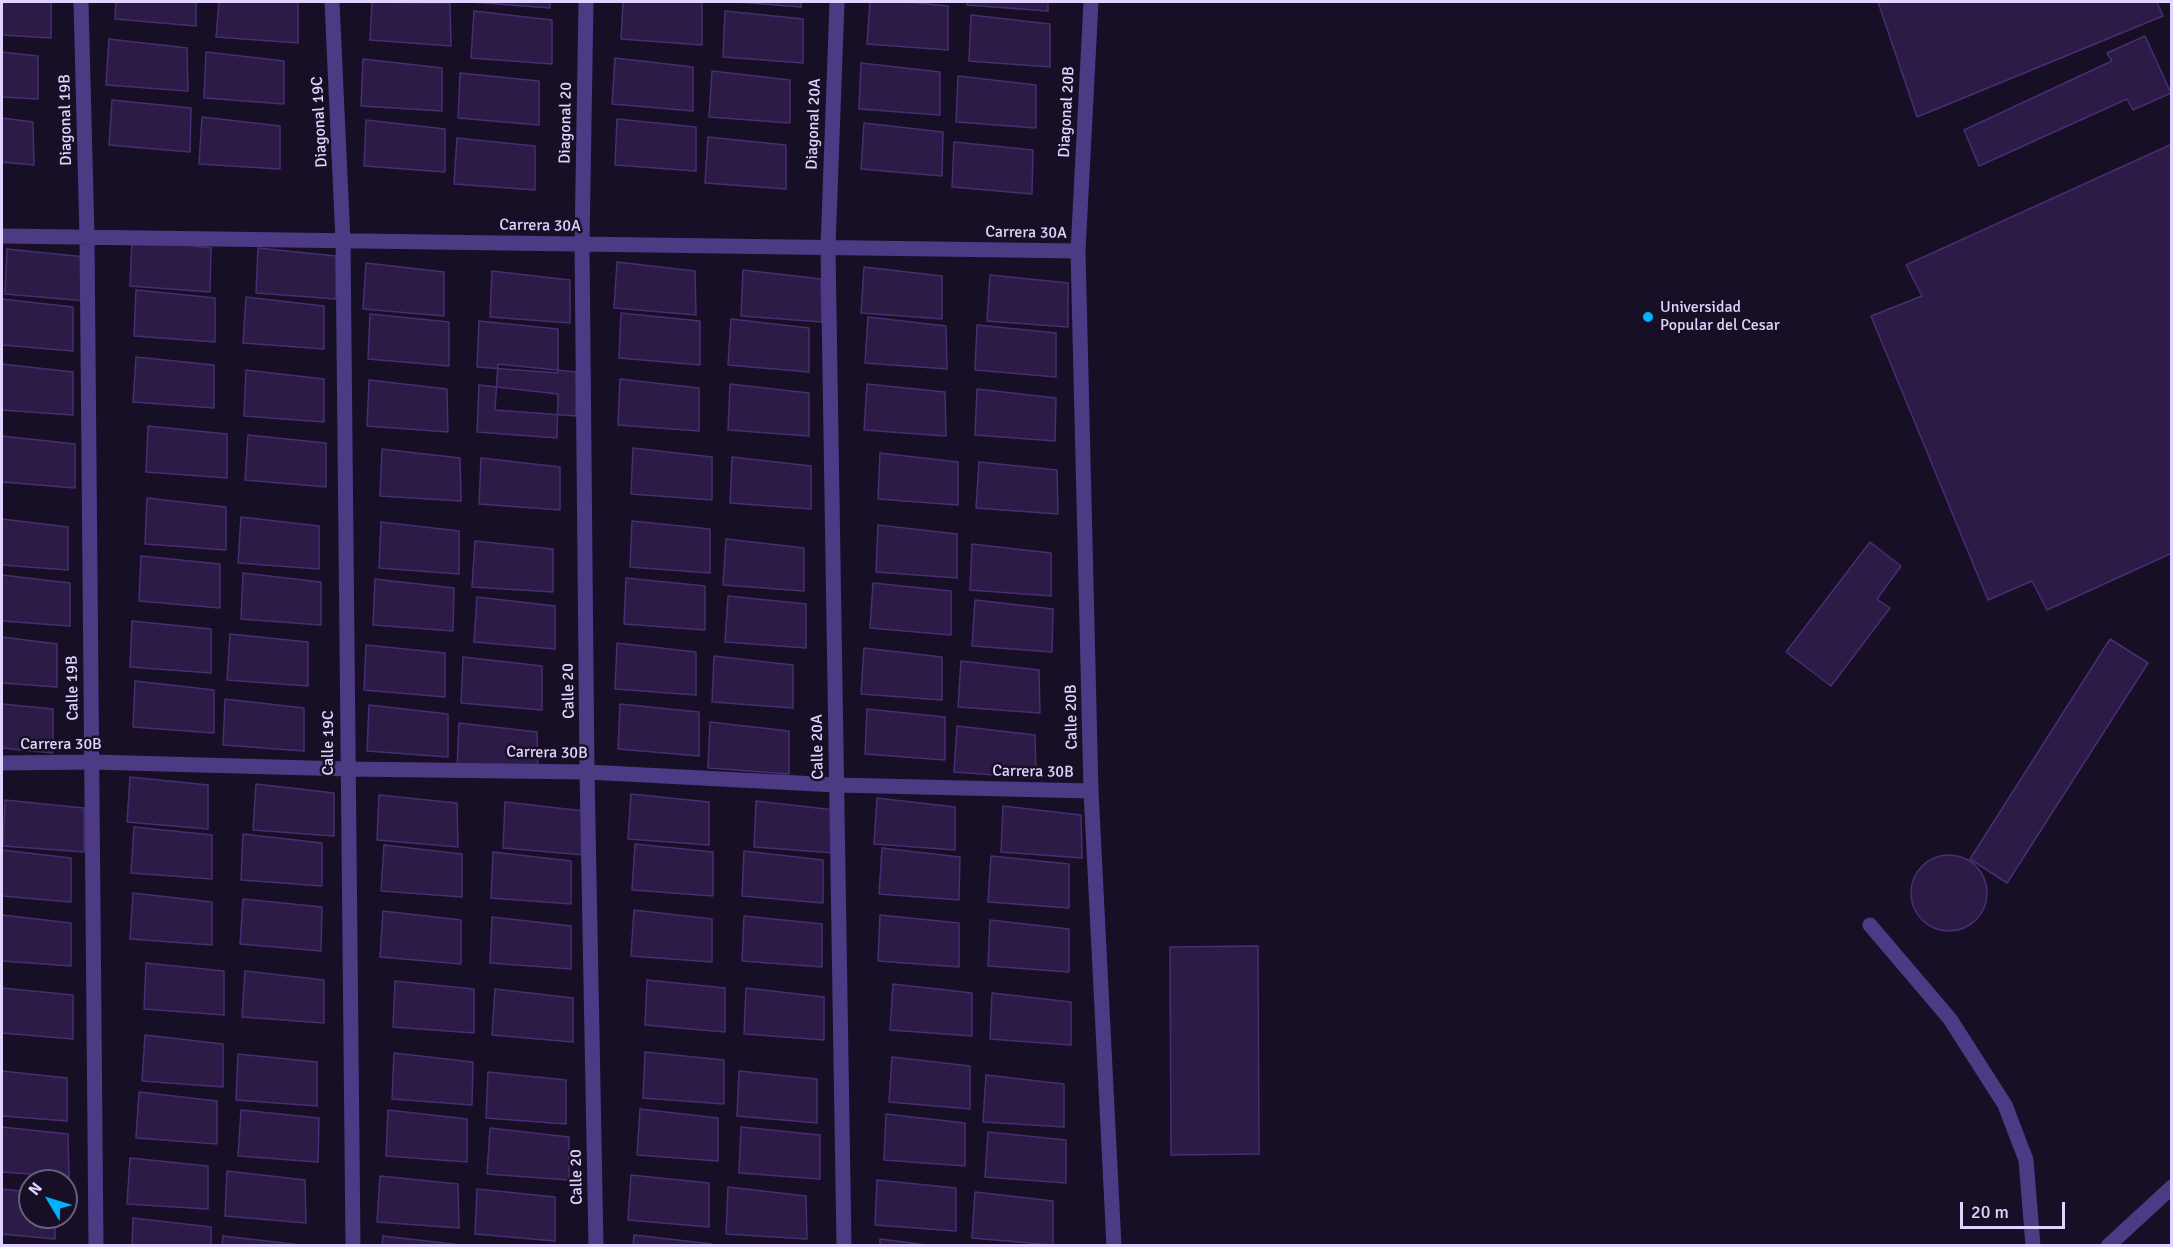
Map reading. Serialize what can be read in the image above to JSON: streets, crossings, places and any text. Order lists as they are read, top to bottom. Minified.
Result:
{"streets":{"street":["Diagonal 20B","Diagonal 19B","Diagonal 19C","Diagonal 20","Diagonal 20A","Carrera 30A","Calle 19B","Calle 20","Calle 20B","Calle 19C","Carrera 30B","Calle 20A"]},"crossings":[["Diagonal 20B","Calle 20B"],["Diagonal 19B","Carrera 30A"],["Diagonal 19B","Calle 19B"],["Diagonal 19C","Carrera 30A"],["Diagonal 19C","Calle 19C"],["Diagonal 20","Carrera 30A"],["Diagonal 20","Calle 20"],["Diagonal 20A","Carrera 30A"],["Diagonal 20A","Calle 20A"],["Carrera 30A","Calle 19B"],["Carrera 30A","Calle 20"],["Carrera 30A","Calle 20B"],["Carrera 30A","Calle 19C"],["Carrera 30A","Calle 20A"],["Calle 19B","Carrera 30B"],["Calle 20","Carrera 30B"],["Calle 20B","Carrera 30B"],["Calle 19C","Carrera 30B"],["Carrera 30B","Calle 20A"]],"places":["Universidad Popular del Cesar"],"scale_bar":"20 m","north":"top left"}
